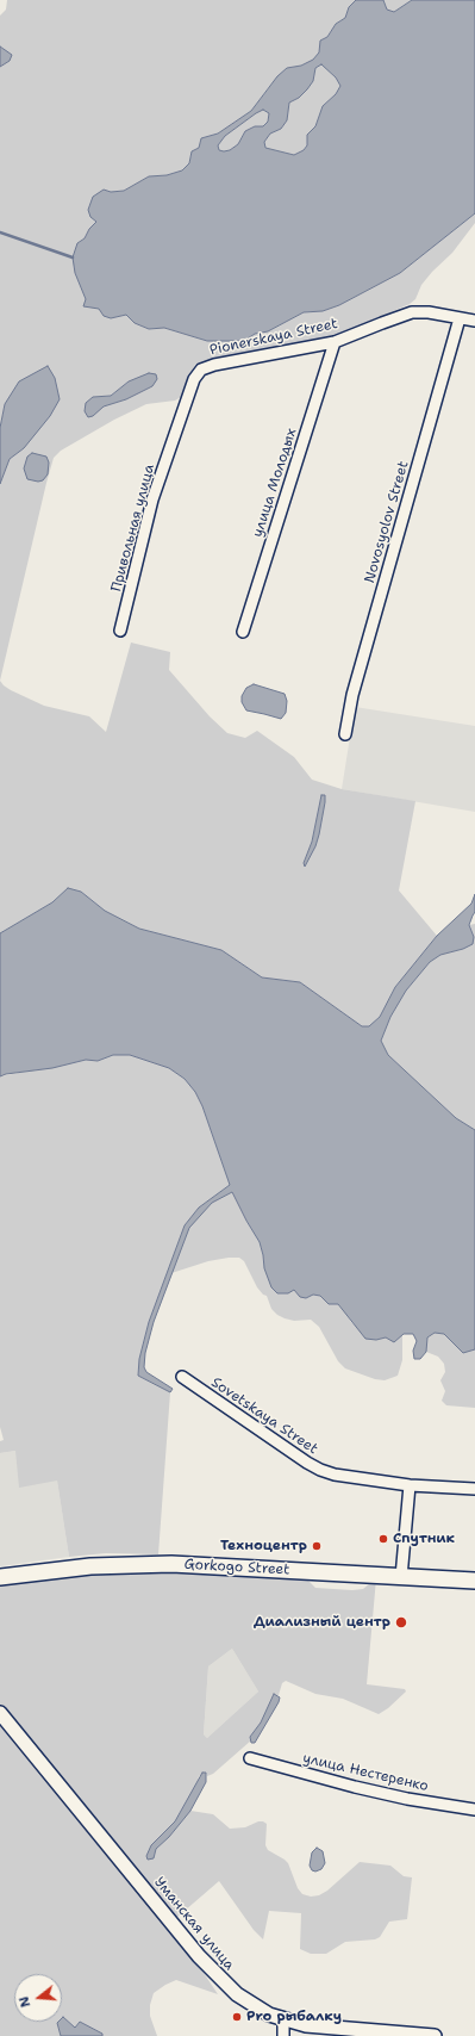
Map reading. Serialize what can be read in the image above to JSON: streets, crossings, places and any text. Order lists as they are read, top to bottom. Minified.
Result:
{"streets":{"main road":["Gorkogo Street"],"street":["Pionerskaya Street","улица Молодых","Novosyolov Street","Привольная улица","Sovetskaya Street","улица Нестеренко","Уманская улица"]},"crossings":[["Pionerskaya Street","улица Молодых"],["Pionerskaya Street","Novosyolov Street"],["Pionerskaya Street","Привольная улица"]],"places":["Спутник","Техноцентр","Диализный центр","Pro рыбалку"],"north":"left"}
